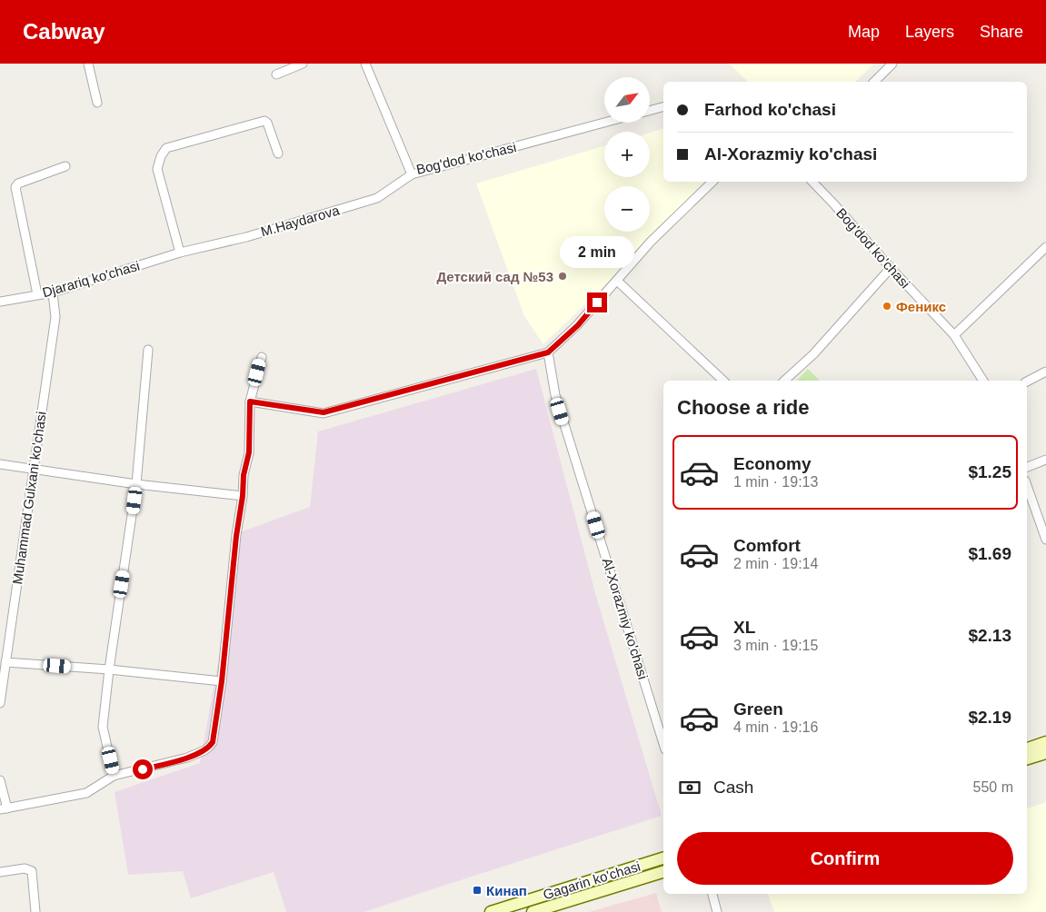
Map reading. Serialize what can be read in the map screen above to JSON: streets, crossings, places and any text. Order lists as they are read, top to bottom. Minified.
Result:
{"streets":{"main road":["Gagarin ko'chasi"],"street":["Bog'dod ko'chasi","M.Haydarova","Djarariq ko'chasi","Muhammad Gulxani ko'chasi","Al-Xorazmiy ko'chasi"]},"crossings":[["Bog'dod ko'chasi","M.Haydarova"],["M.Haydarova","Djarariq ko'chasi"],["Djarariq ko'chasi","Muhammad Gulxani ko'chasi"]],"places":{"other":["Детский сад №53","Феникс"],"transit":["Кинап"]},"north":"top right","page":{"header":"Cabway","nav":["Map","Layers","Share"],"map_buttons":["+","−"],"banner":["Farhod ko'chasi","Al-Xorazmiy ko'chasi"],"bubble":"2 min","heading":"Choose a ride","list":[{"name":"Economy","note":"1 min · 19:13","value":"$1.25"},{"name":"Comfort","note":"2 min · 19:14","value":"$1.69"},{"name":"XL","note":"3 min · 19:15","value":"$2.13"},{"name":"Green","note":"4 min · 19:16","value":"$2.19"}],"pay":["Cash","550 m"],"buttons":"Confirm"}}
